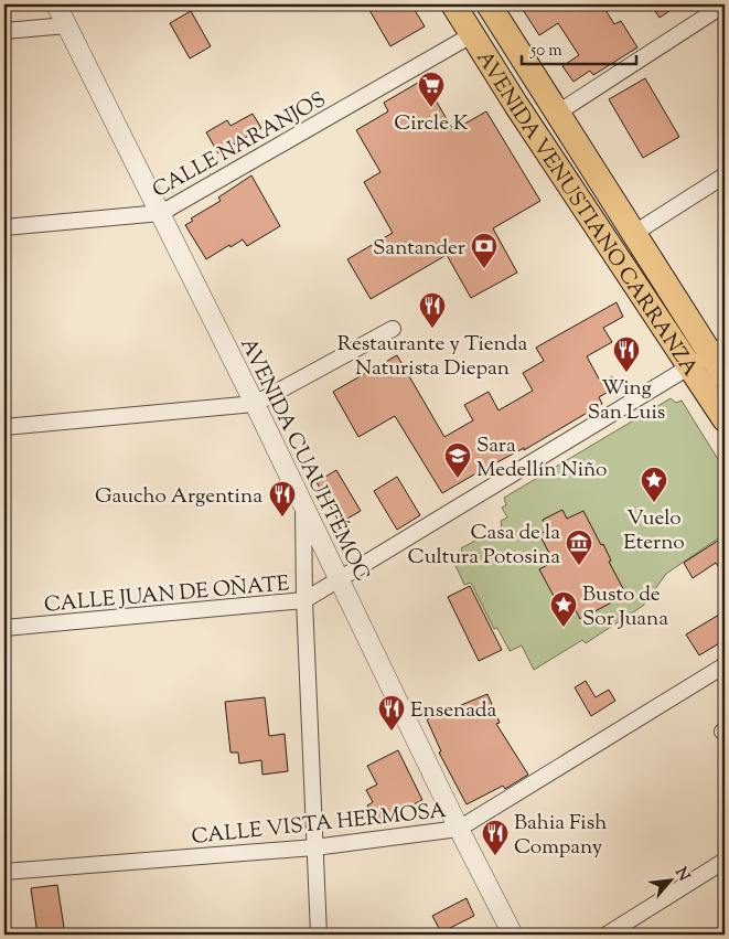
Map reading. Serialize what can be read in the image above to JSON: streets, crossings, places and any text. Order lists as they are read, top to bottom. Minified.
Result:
{"streets":{"main road":["AVENIDA VENUSTIANO CARRANZA"],"street":["CALLE NARANJOS","AVENIDA CUAUHTÉMOC","CALLE JUAN DE OÑATE","CALLE VISTA HERMOSA"]},"crossings":[["CALLE NARANJOS","AVENIDA VENUSTIANO CARRANZA"],["CALLE NARANJOS","AVENIDA CUAUHTÉMOC"],["AVENIDA VENUSTIANO CARRANZA","CALLE JUAN DE OÑATE"],["AVENIDA CUAUHTÉMOC","CALLE JUAN DE OÑATE"],["AVENIDA CUAUHTÉMOC","CALLE VISTA HERMOSA"]],"places":{"supermarket":["Circle K"],"bank":["Santander"],"restaurant":["Restaurante y Tienda Naturista Diepan","Wing San Luis","Gaucho Argentina","Ensenada","Bahia Fish Company"],"school or university":["Sara Medellín Niño"],"place":["Vuelo Eterno","Busto de Sor Juana"],"museum":["Casa de la Cultura Potosina"]},"scale_bar":"50 m","north":"top right"}
